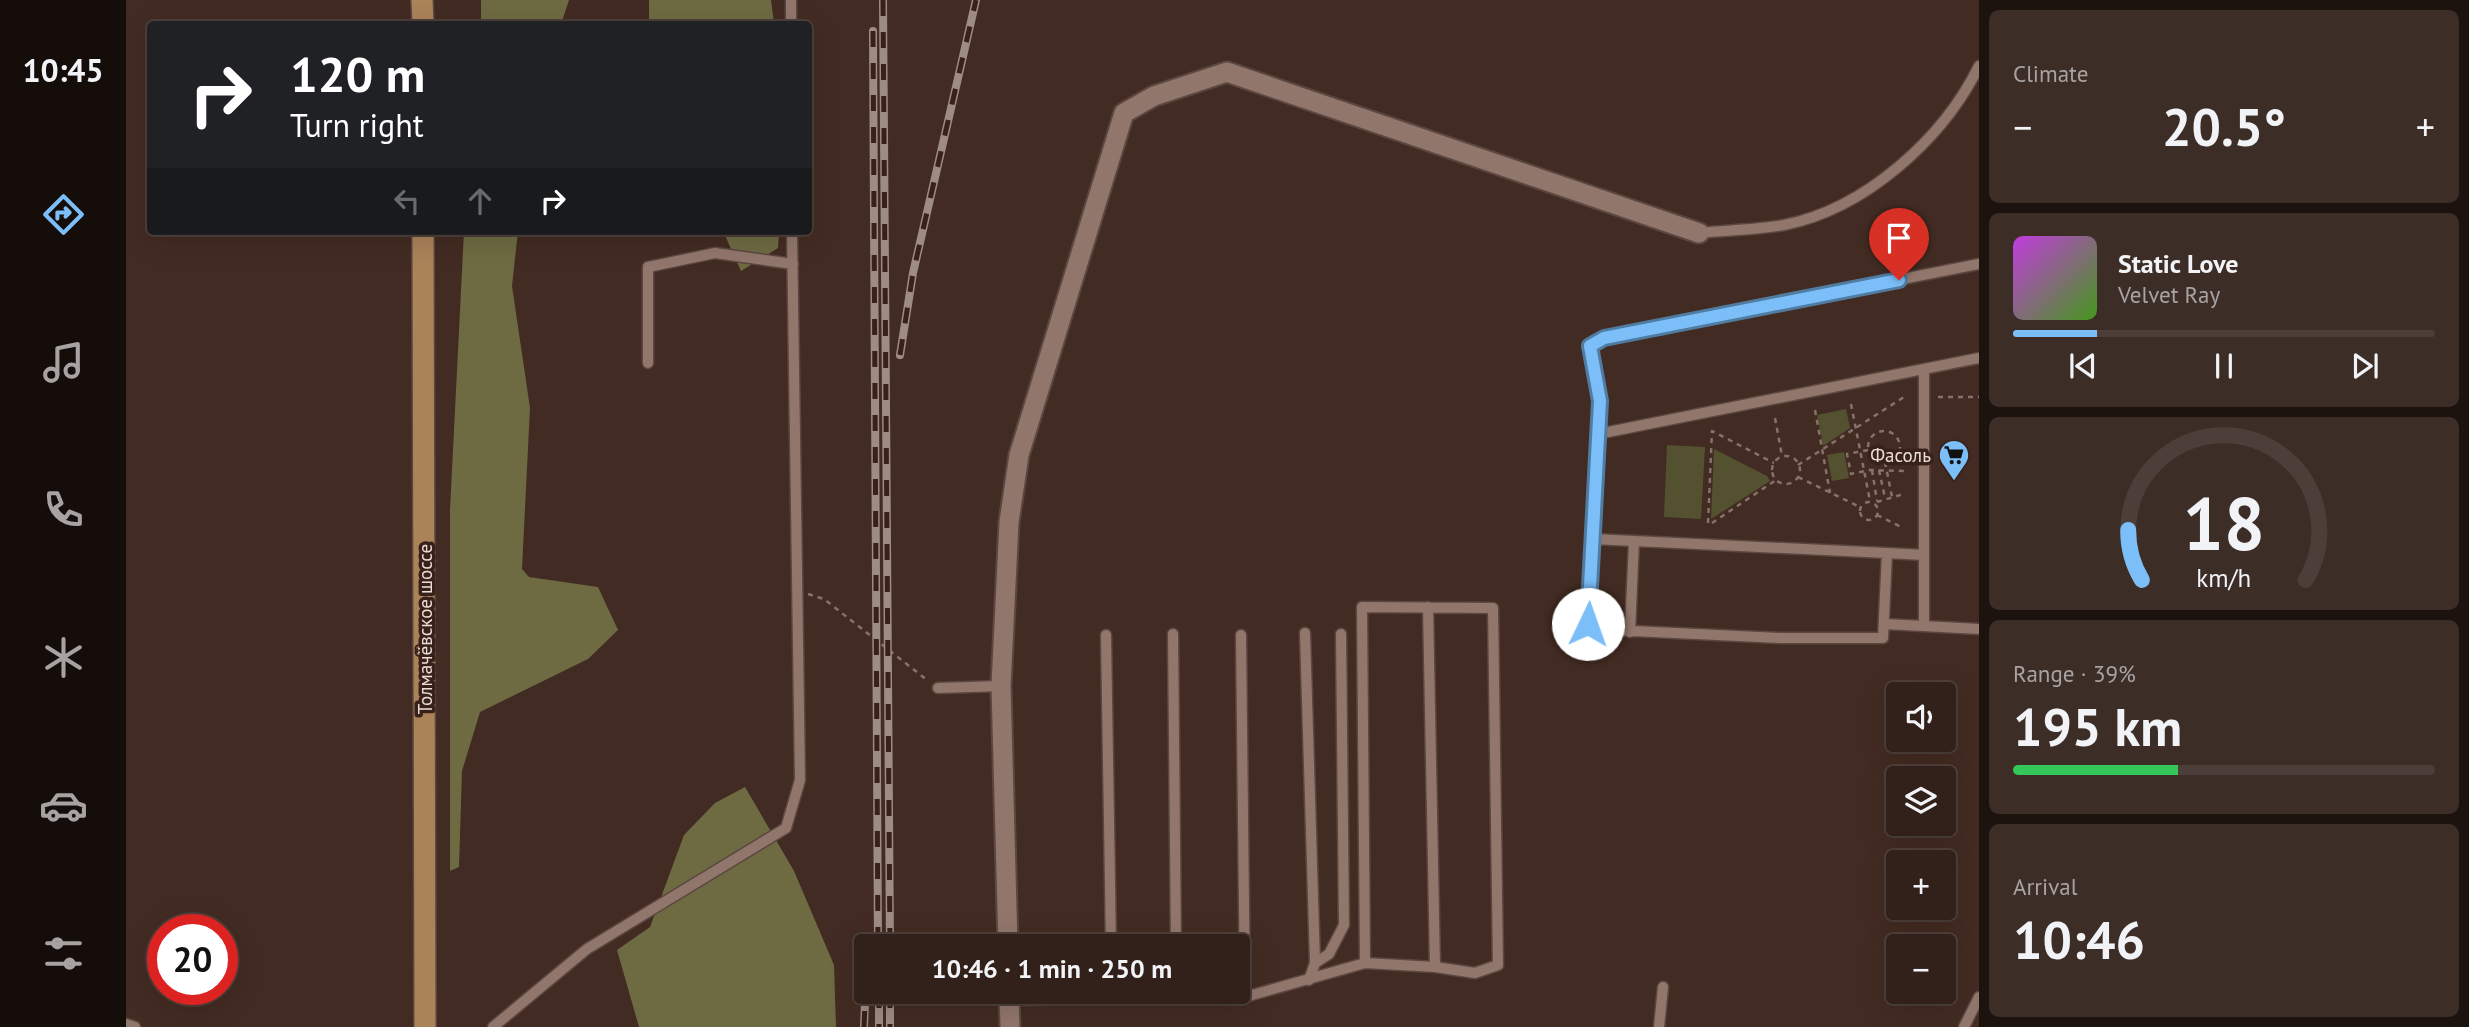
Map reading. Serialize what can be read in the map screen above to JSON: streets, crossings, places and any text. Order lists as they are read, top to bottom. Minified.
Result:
{"streets":{"main road":["Толмачёвское шоссе"]},"places":{"supermarket":["Фасоль"]},"page":{"tabs":"10:45","tile":["Climate",["Range · 39%","195 km"],["Arrival","10:46"]],"turn":["120 m","Turn right"],"heat":["−","20.5°","+"],"song":["Static Love","Velvet Ray"],"map_buttons":["+","−"],"limit":"20","trip":"10:46 · 1 min · 250 m","gauge":["18","km/h"]}}
